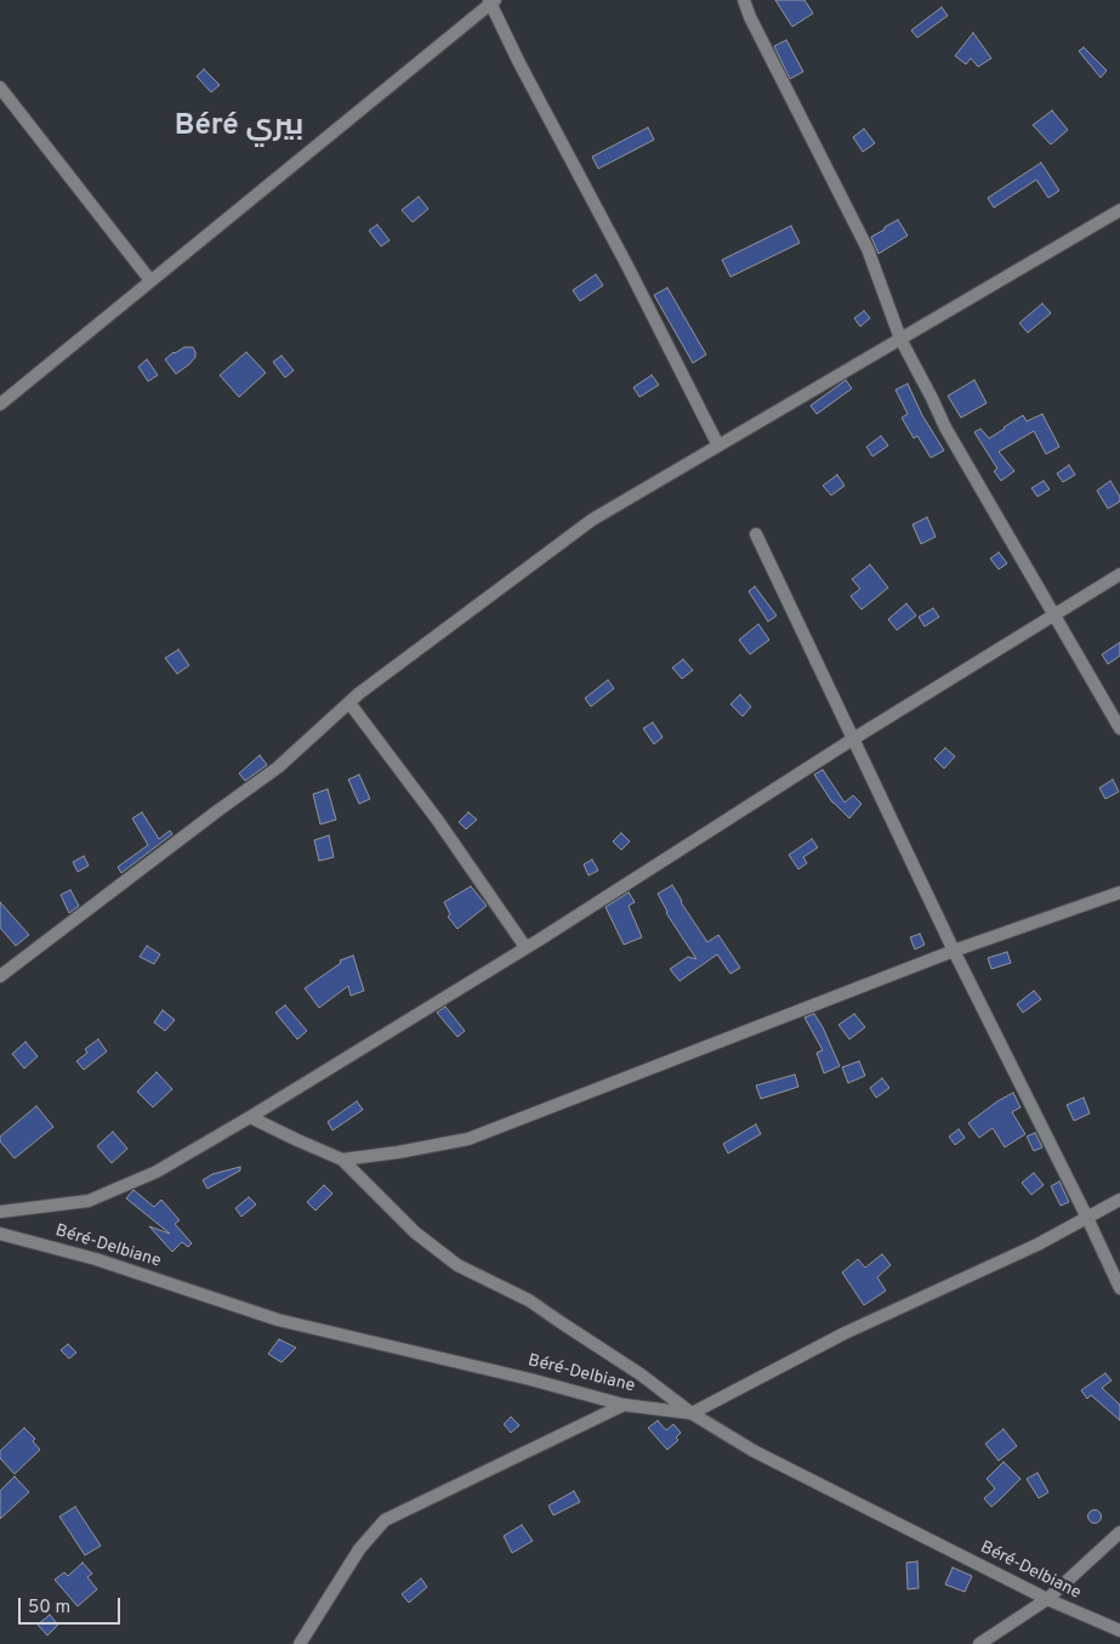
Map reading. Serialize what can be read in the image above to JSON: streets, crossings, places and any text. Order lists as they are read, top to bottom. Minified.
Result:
{"streets":{"street":["Béré-Delbiane"]},"districts":["Béré بيري"],"scale_bar":"50 m"}
